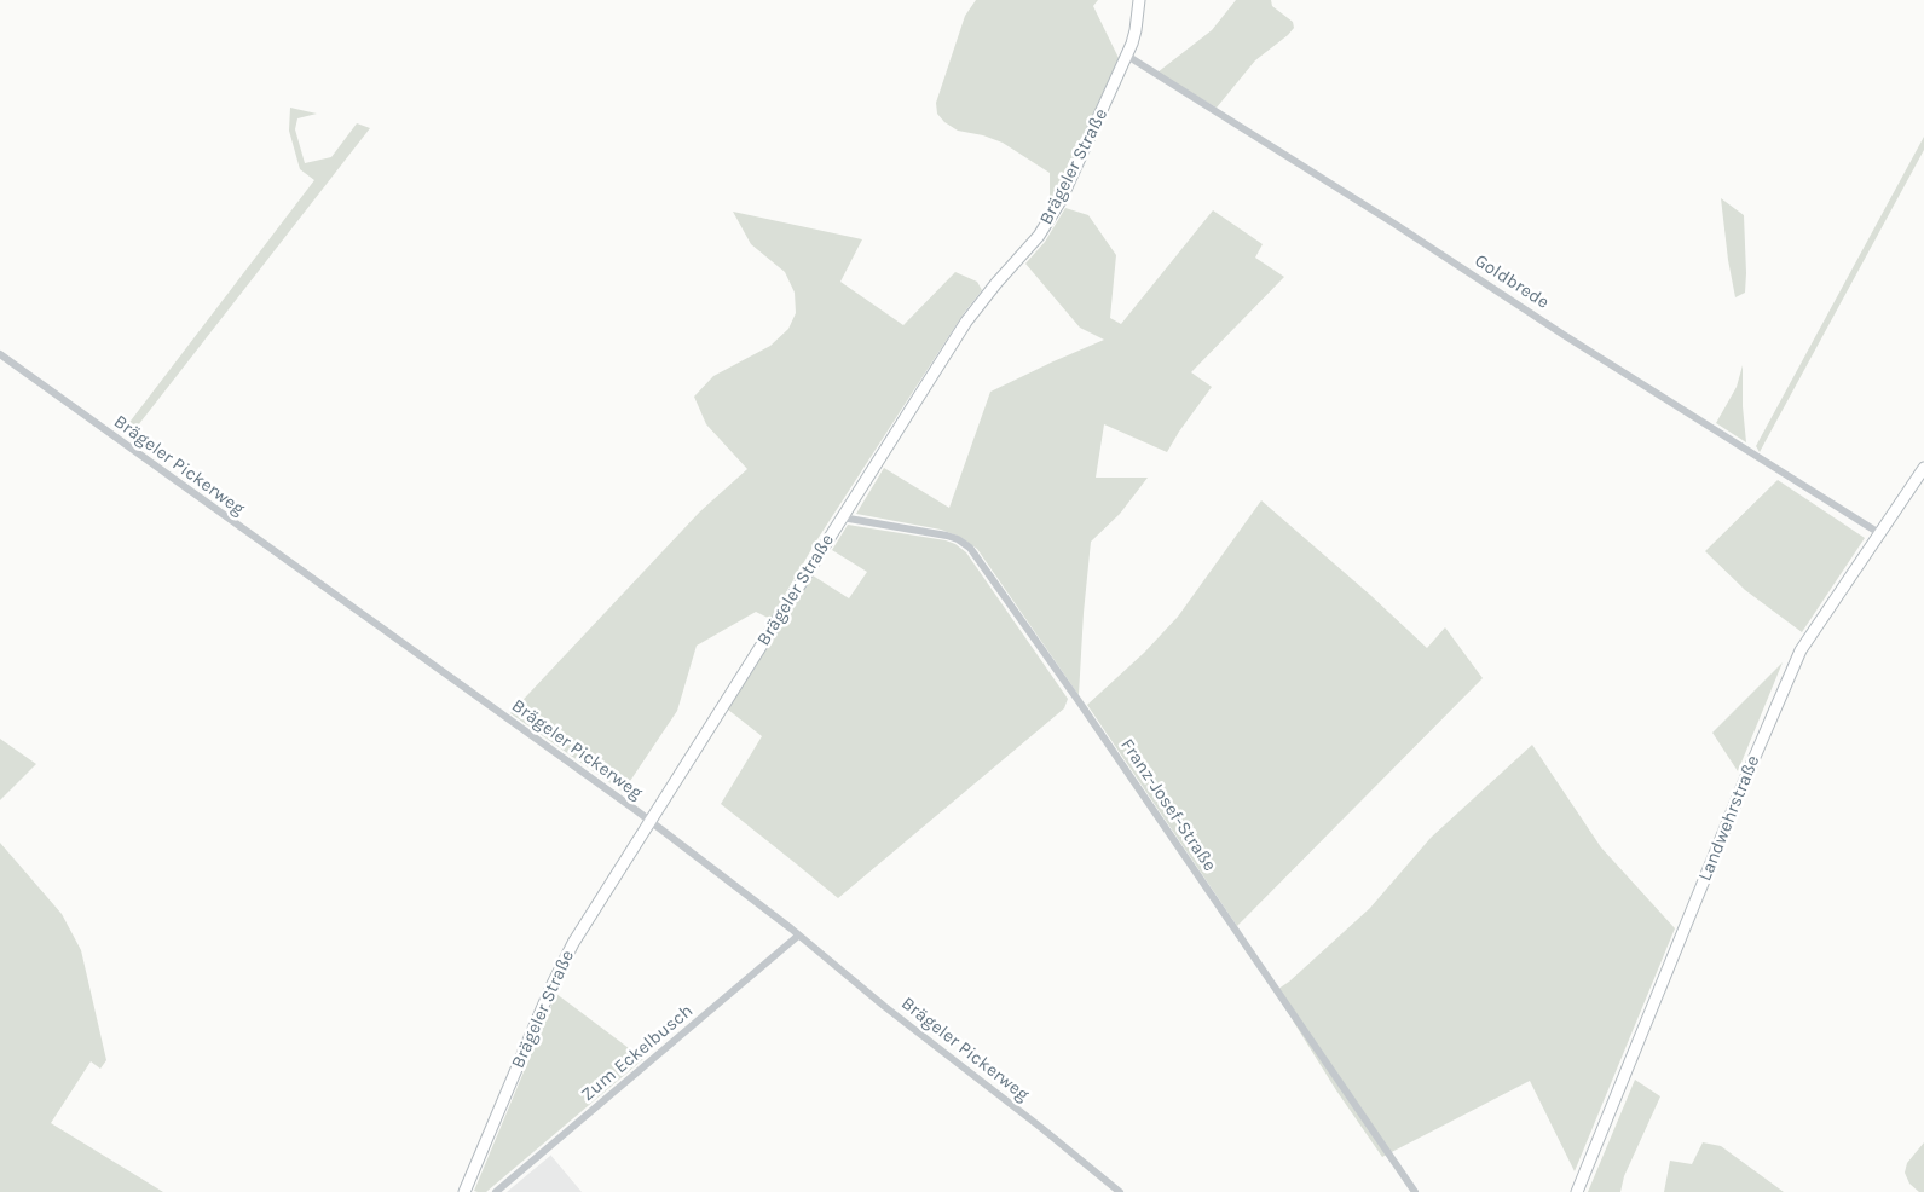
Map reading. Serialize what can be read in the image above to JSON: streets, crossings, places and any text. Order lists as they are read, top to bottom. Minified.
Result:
{"streets":{"street":["Brägeler Straße","Goldbrede","Brägeler Pickerweg","Franz-Josef-Straße","Landwehrstraße","Zum Eckelbusch"]},"crossings":[["Brägeler Straße","Goldbrede"],["Brägeler Straße","Brägeler Pickerweg"],["Brägeler Straße","Franz-Josef-Straße"],["Goldbrede","Landwehrstraße"],["Brägeler Pickerweg","Zum Eckelbusch"]]}
